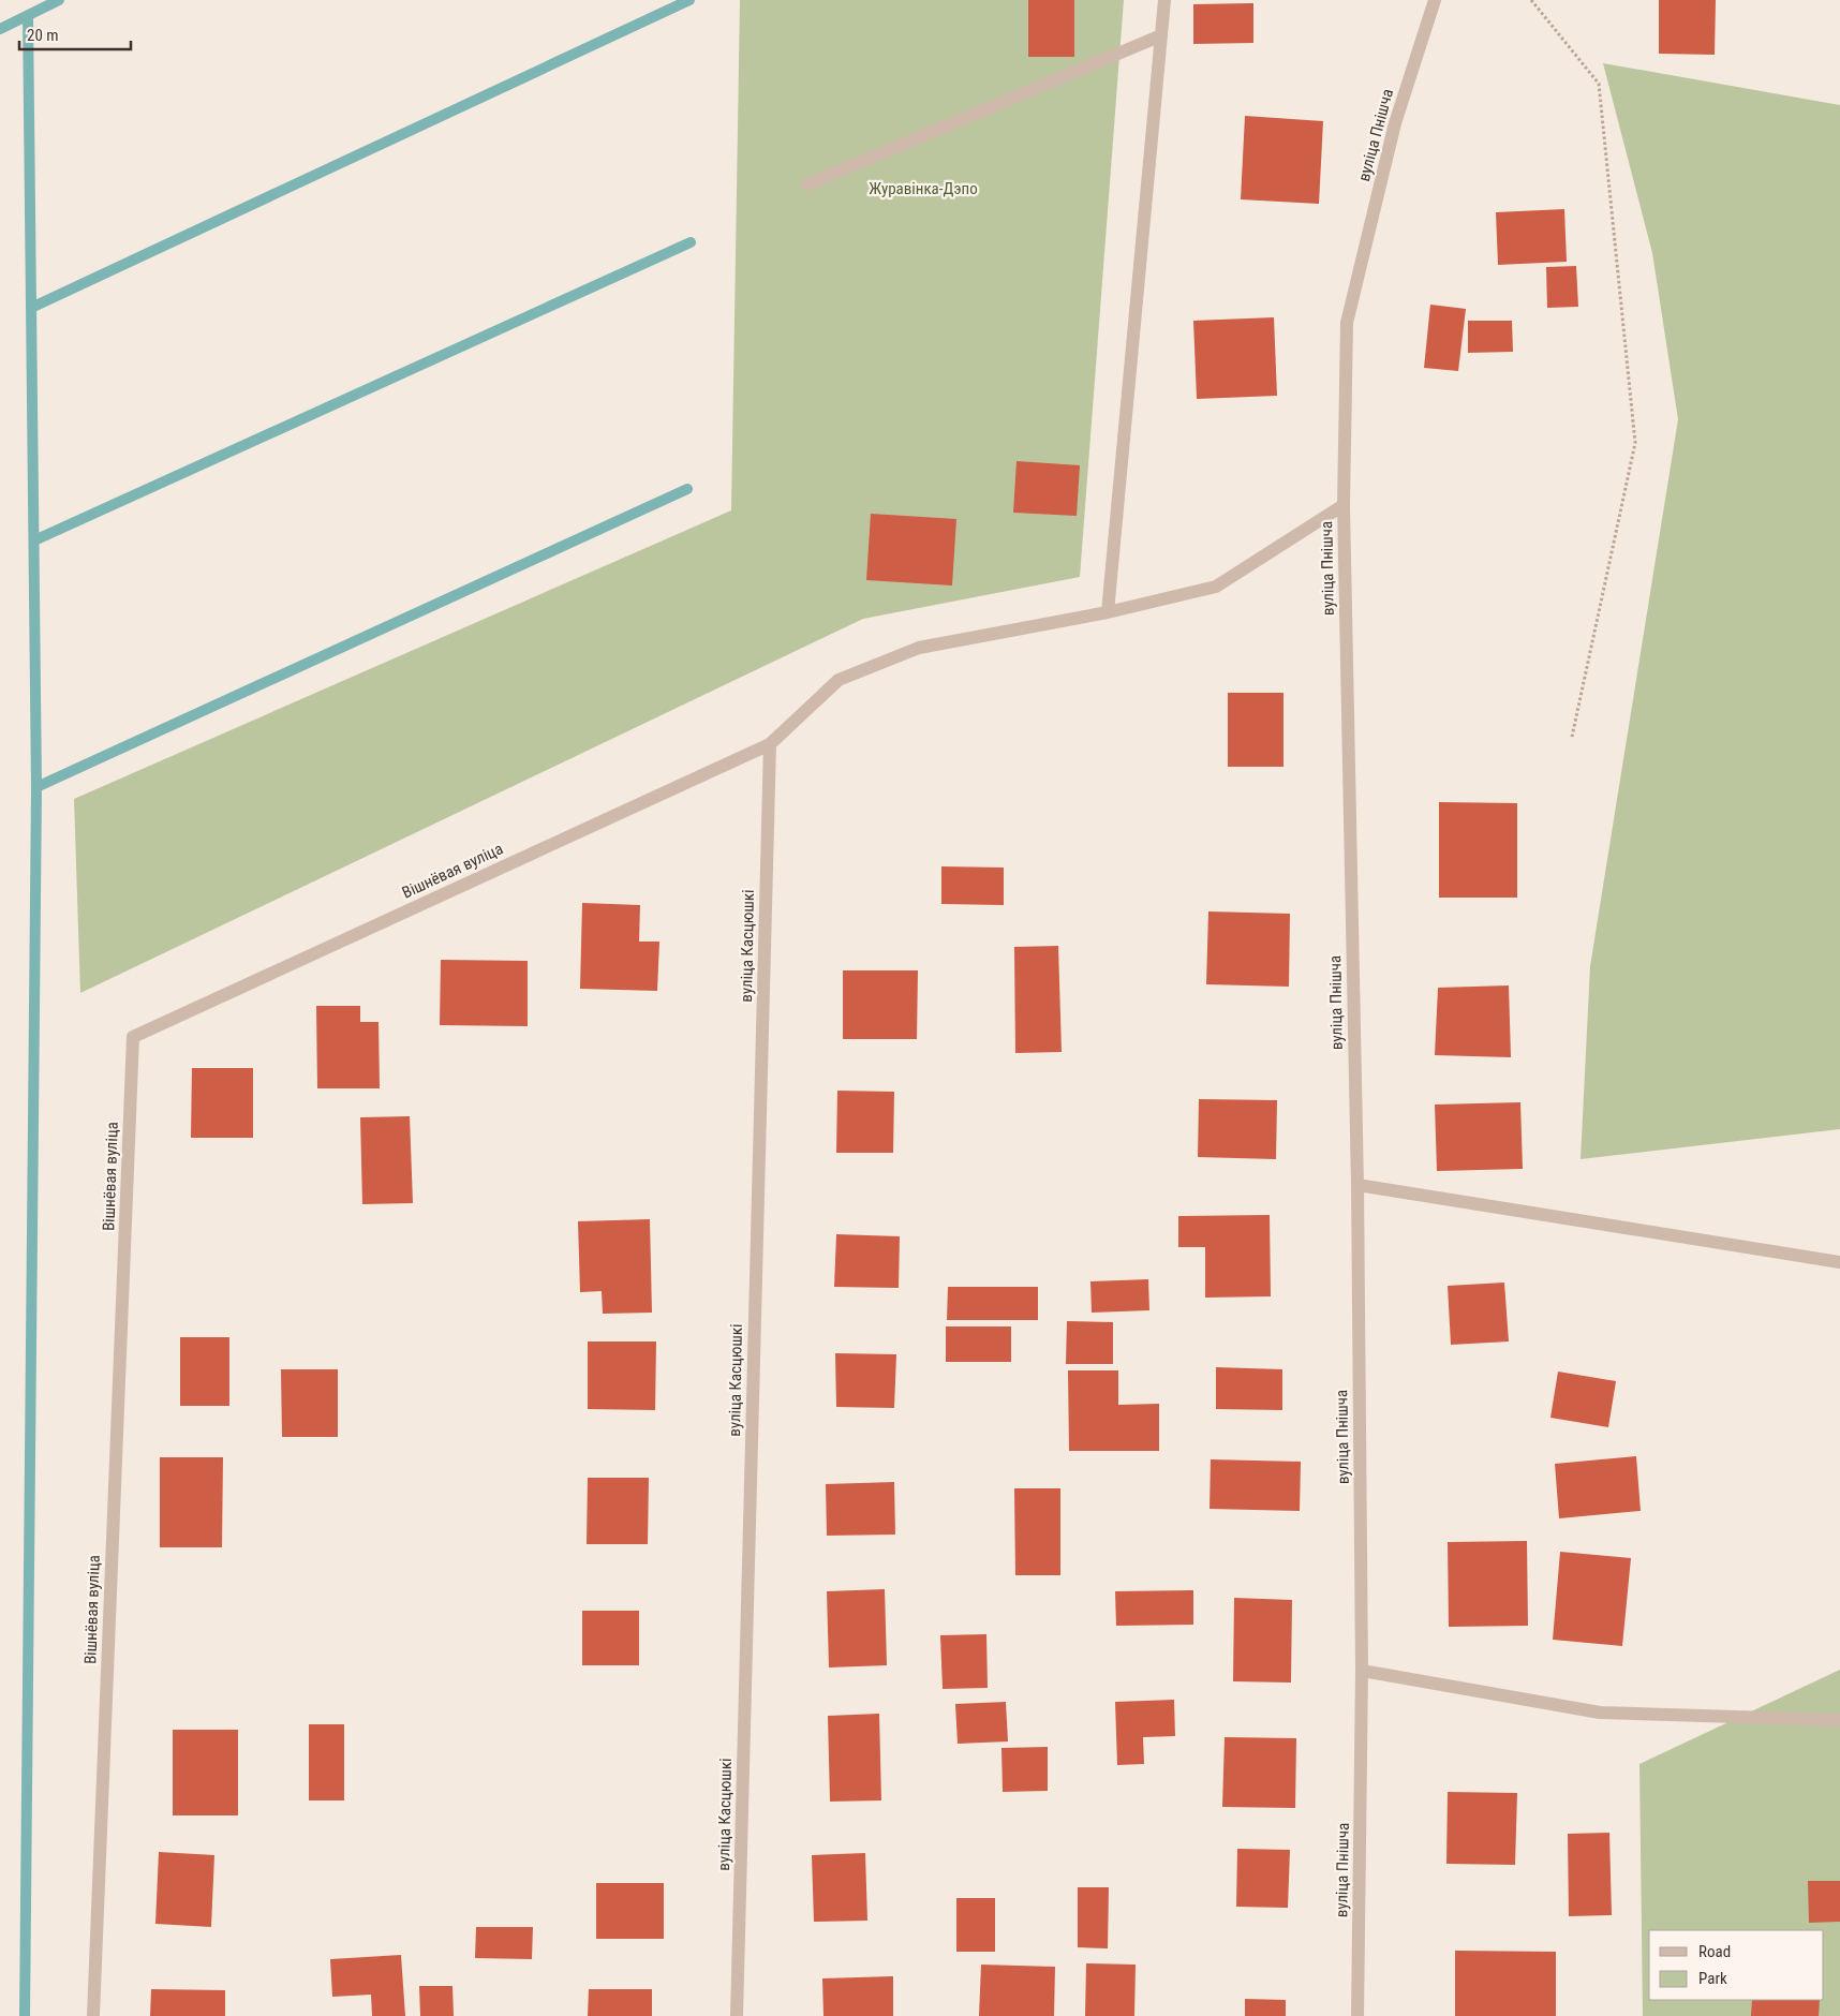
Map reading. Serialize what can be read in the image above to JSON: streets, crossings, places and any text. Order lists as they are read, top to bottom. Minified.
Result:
{"streets":{"street":["вуліца Пнішча","Вішнёвая вуліца","вуліца Касцюшкі"]},"crossings":[["Вішнёвая вуліца","вуліца Касцюшкі"]],"parks":["Журавінка-Дэпо"],"legend":["Road","Park"],"scale_bar":"20 m"}
